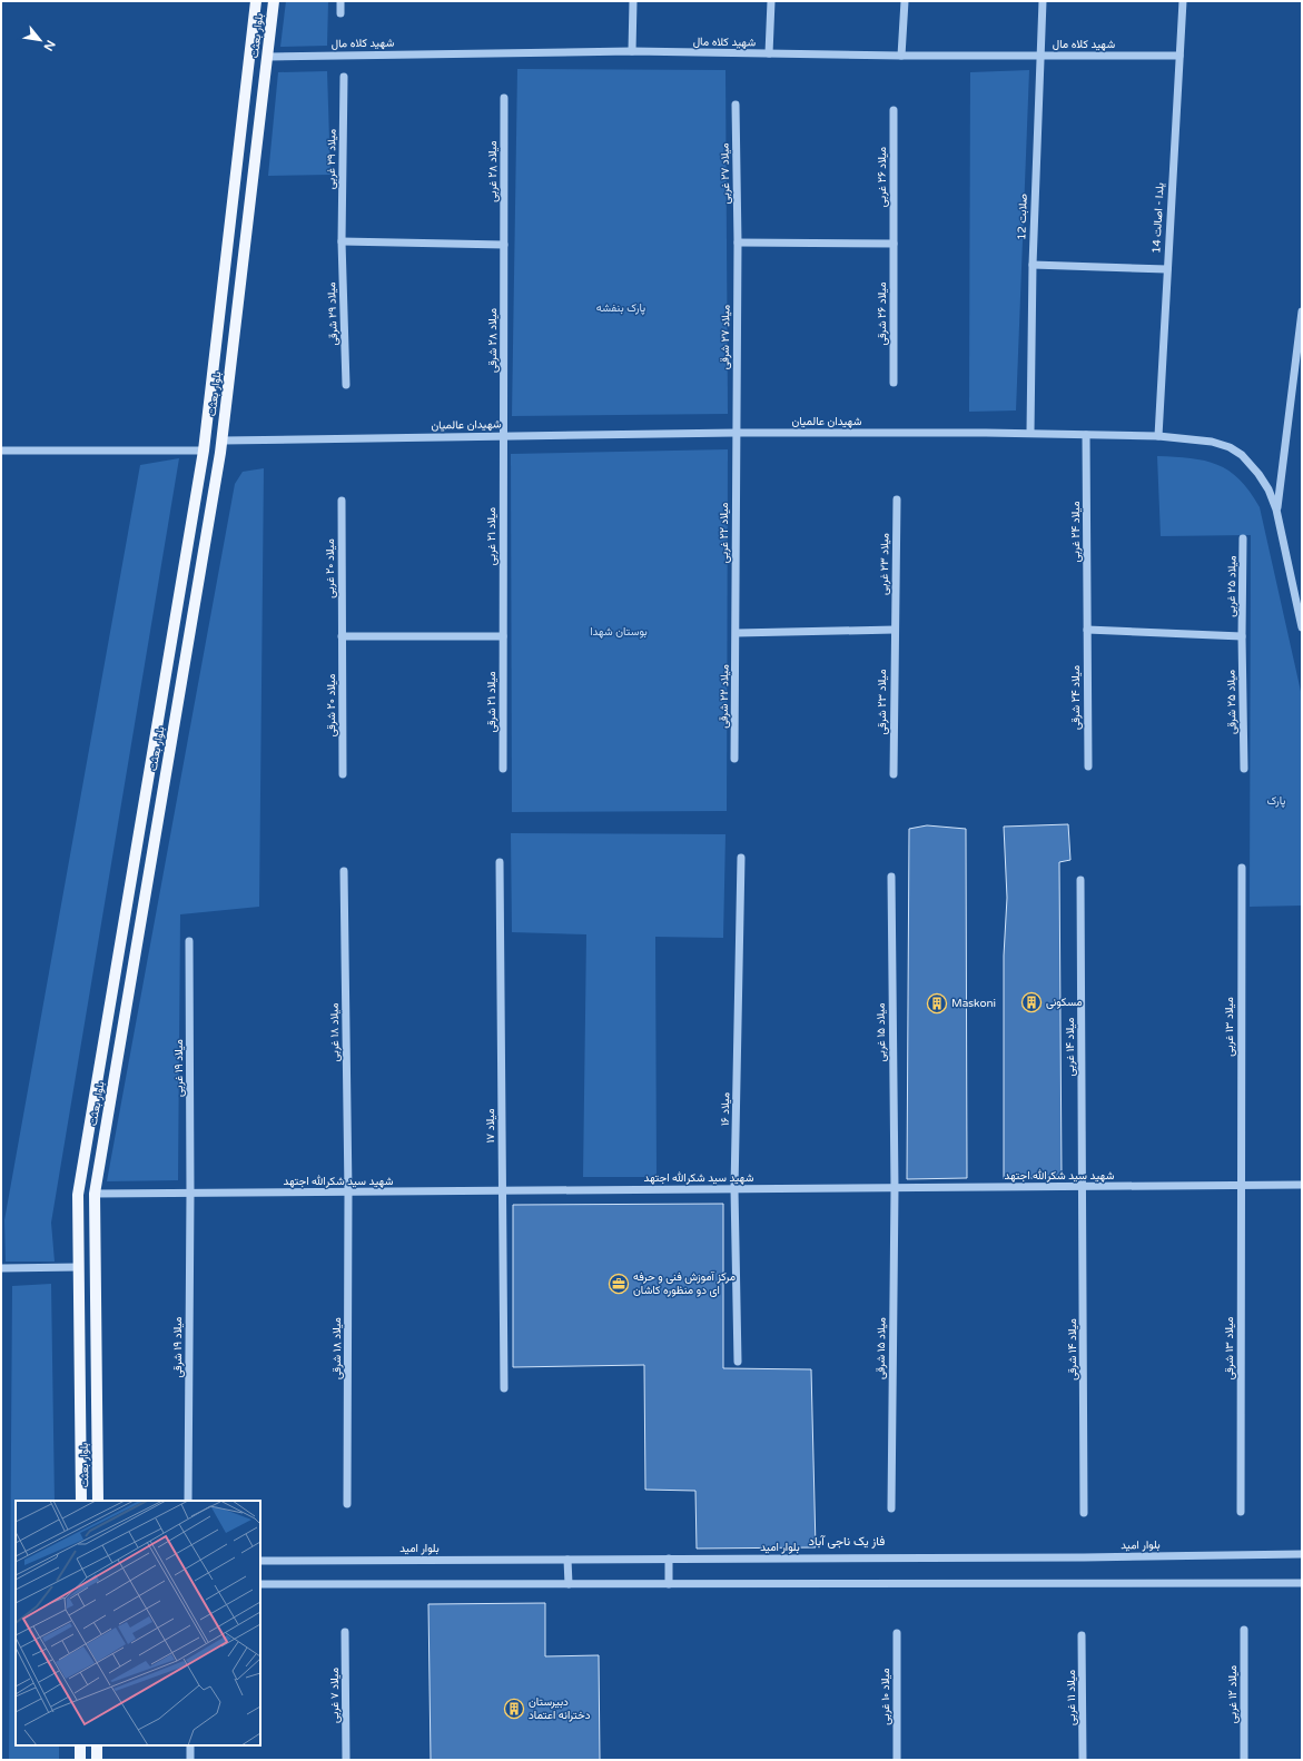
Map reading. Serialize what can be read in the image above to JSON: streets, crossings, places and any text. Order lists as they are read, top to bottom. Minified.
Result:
{"streets":{"main road":["بلوار بعثت"],"street":["شهید کلاه مال","میلاد ۲۹ غربی","میلاد ۲۸ غربی","میلاد ۲۷ غربی","میلاد ۲۶ غربی","صلابت 12","یلدا - اصالت 14","میلاد ۲۹ شرقی","میلاد ۲۶ شرقی","میلاد ۲۷ شرقی","میلاد ۲۸ شرقی","شهیدان عالمیان","میلاد ۲۴ غربی","میلاد ۲۲ غربی","میلاد ۲۱ غربی","میلاد ۲۳ غربی","میلاد ۲۰ غربی","میلاد ۲۵ غربی","میلاد ۲۲ شرقی","میلاد ۲۴ شرقی","میلاد ۲۱ شرقی","میلاد ۲۳ شرقی","میلاد ۲۵ شرقی","میلاد ۲۰ شرقی","میلاد ۱۳ غربی","میلاد ۱۸ غربی","میلاد ۱۵ غربی","میلاد ۱۴ غربی","میلاد ۱۹ غربی","میلاد ۱۶","میلاد ۱۷","شهید سید شکرالله اجتهد","میلاد ۱۹ شرقی","میلاد ۱۸ شرقی","میلاد ۱۵ شرقی","میلاد ۱۳ شرقی","میلاد ۱۴ شرقی","بلوار امید","میلاد ۱۲ غربی","میلاد ۷ غربی","میلاد ۱۰ غربی","میلاد ۱۱ غربی"]},"crossings":[["بلوار بعثت","شهید کلاه مال"],["بلوار بعثت","شهیدان عالمیان"],["بلوار بعثت","شهید سید شکرالله اجتهد"],["شهید کلاه مال","صلابت 12"],["شهید کلاه مال","یلدا - اصالت 14"],["میلاد ۲۹ غربی","میلاد ۲۹ شرقی"],["میلاد ۲۸ غربی","میلاد ۲۸ شرقی"],["میلاد ۲۷ غربی","میلاد ۲۷ شرقی"],["میلاد ۲۶ غربی","میلاد ۲۶ شرقی"],["صلابت 12","شهیدان عالمیان"],["یلدا - اصالت 14","شهیدان عالمیان"],["میلاد ۲۷ شرقی","شهیدان عالمیان"],["میلاد ۲۷ شرقی","میلاد ۲۲ غربی"],["میلاد ۲۸ شرقی","شهیدان عالمیان"],["میلاد ۲۸ شرقی","میلاد ۲۱ غربی"],["شهیدان عالمیان","میلاد ۲۴ غربی"],["شهیدان عالمیان","میلاد ۲۲ غربی"],["شهیدان عالمیان","میلاد ۲۱ غربی"],["میلاد ۲۴ غربی","میلاد ۲۴ شرقی"],["میلاد ۲۲ غربی","میلاد ۲۲ شرقی"],["میلاد ۲۱ غربی","میلاد ۲۱ شرقی"],["میلاد ۲۳ غربی","میلاد ۲۳ شرقی"],["میلاد ۲۰ غربی","میلاد ۲۰ شرقی"],["میلاد ۲۵ غربی","میلاد ۲۵ شرقی"],["میلاد ۱۳ غربی","شهید سید شکرالله اجتهد"],["میلاد ۱۳ غربی","میلاد ۱۳ شرقی"],["میلاد ۱۸ غربی","شهید سید شکرالله اجتهد"],["میلاد ۱۸ غربی","میلاد ۱۸ شرقی"],["میلاد ۱۵ غربی","شهید سید شکرالله اجتهد"],["میلاد ۱۵ غربی","میلاد ۱۵ شرقی"],["میلاد ۱۴ غربی","شهید سید شکرالله اجتهد"],["میلاد ۱۴ غربی","میلاد ۱۴ شرقی"],["میلاد ۱۹ غربی","شهید سید شکرالله اجتهد"],["میلاد ۱۹ غربی","میلاد ۱۹ شرقی"],["میلاد ۱۶","شهید سید شکرالله اجتهد"],["میلاد ۱۷","شهید سید شکرالله اجتهد"],["شهید سید شکرالله اجتهد","میلاد ۱۹ شرقی"],["شهید سید شکرالله اجتهد","میلاد ۱۸ شرقی"],["شهید سید شکرالله اجتهد","میلاد ۱۵ شرقی"],["شهید سید شکرالله اجتهد","میلاد ۱۳ شرقی"],["شهید سید شکرالله اجتهد","میلاد ۱۴ شرقی"]],"districts":["فاز یک ناجی آباد"],"parks":["پارک بنفشه","بوستان شهدا","پارک"],"places":{"building":["مسکونی","Maskoni","دبیرستان دخترانه اعتماد"],"office":["مرکز آموزش فنی و حرفه ای دو منظوره کاشان"]},"north":"bottom right"}
